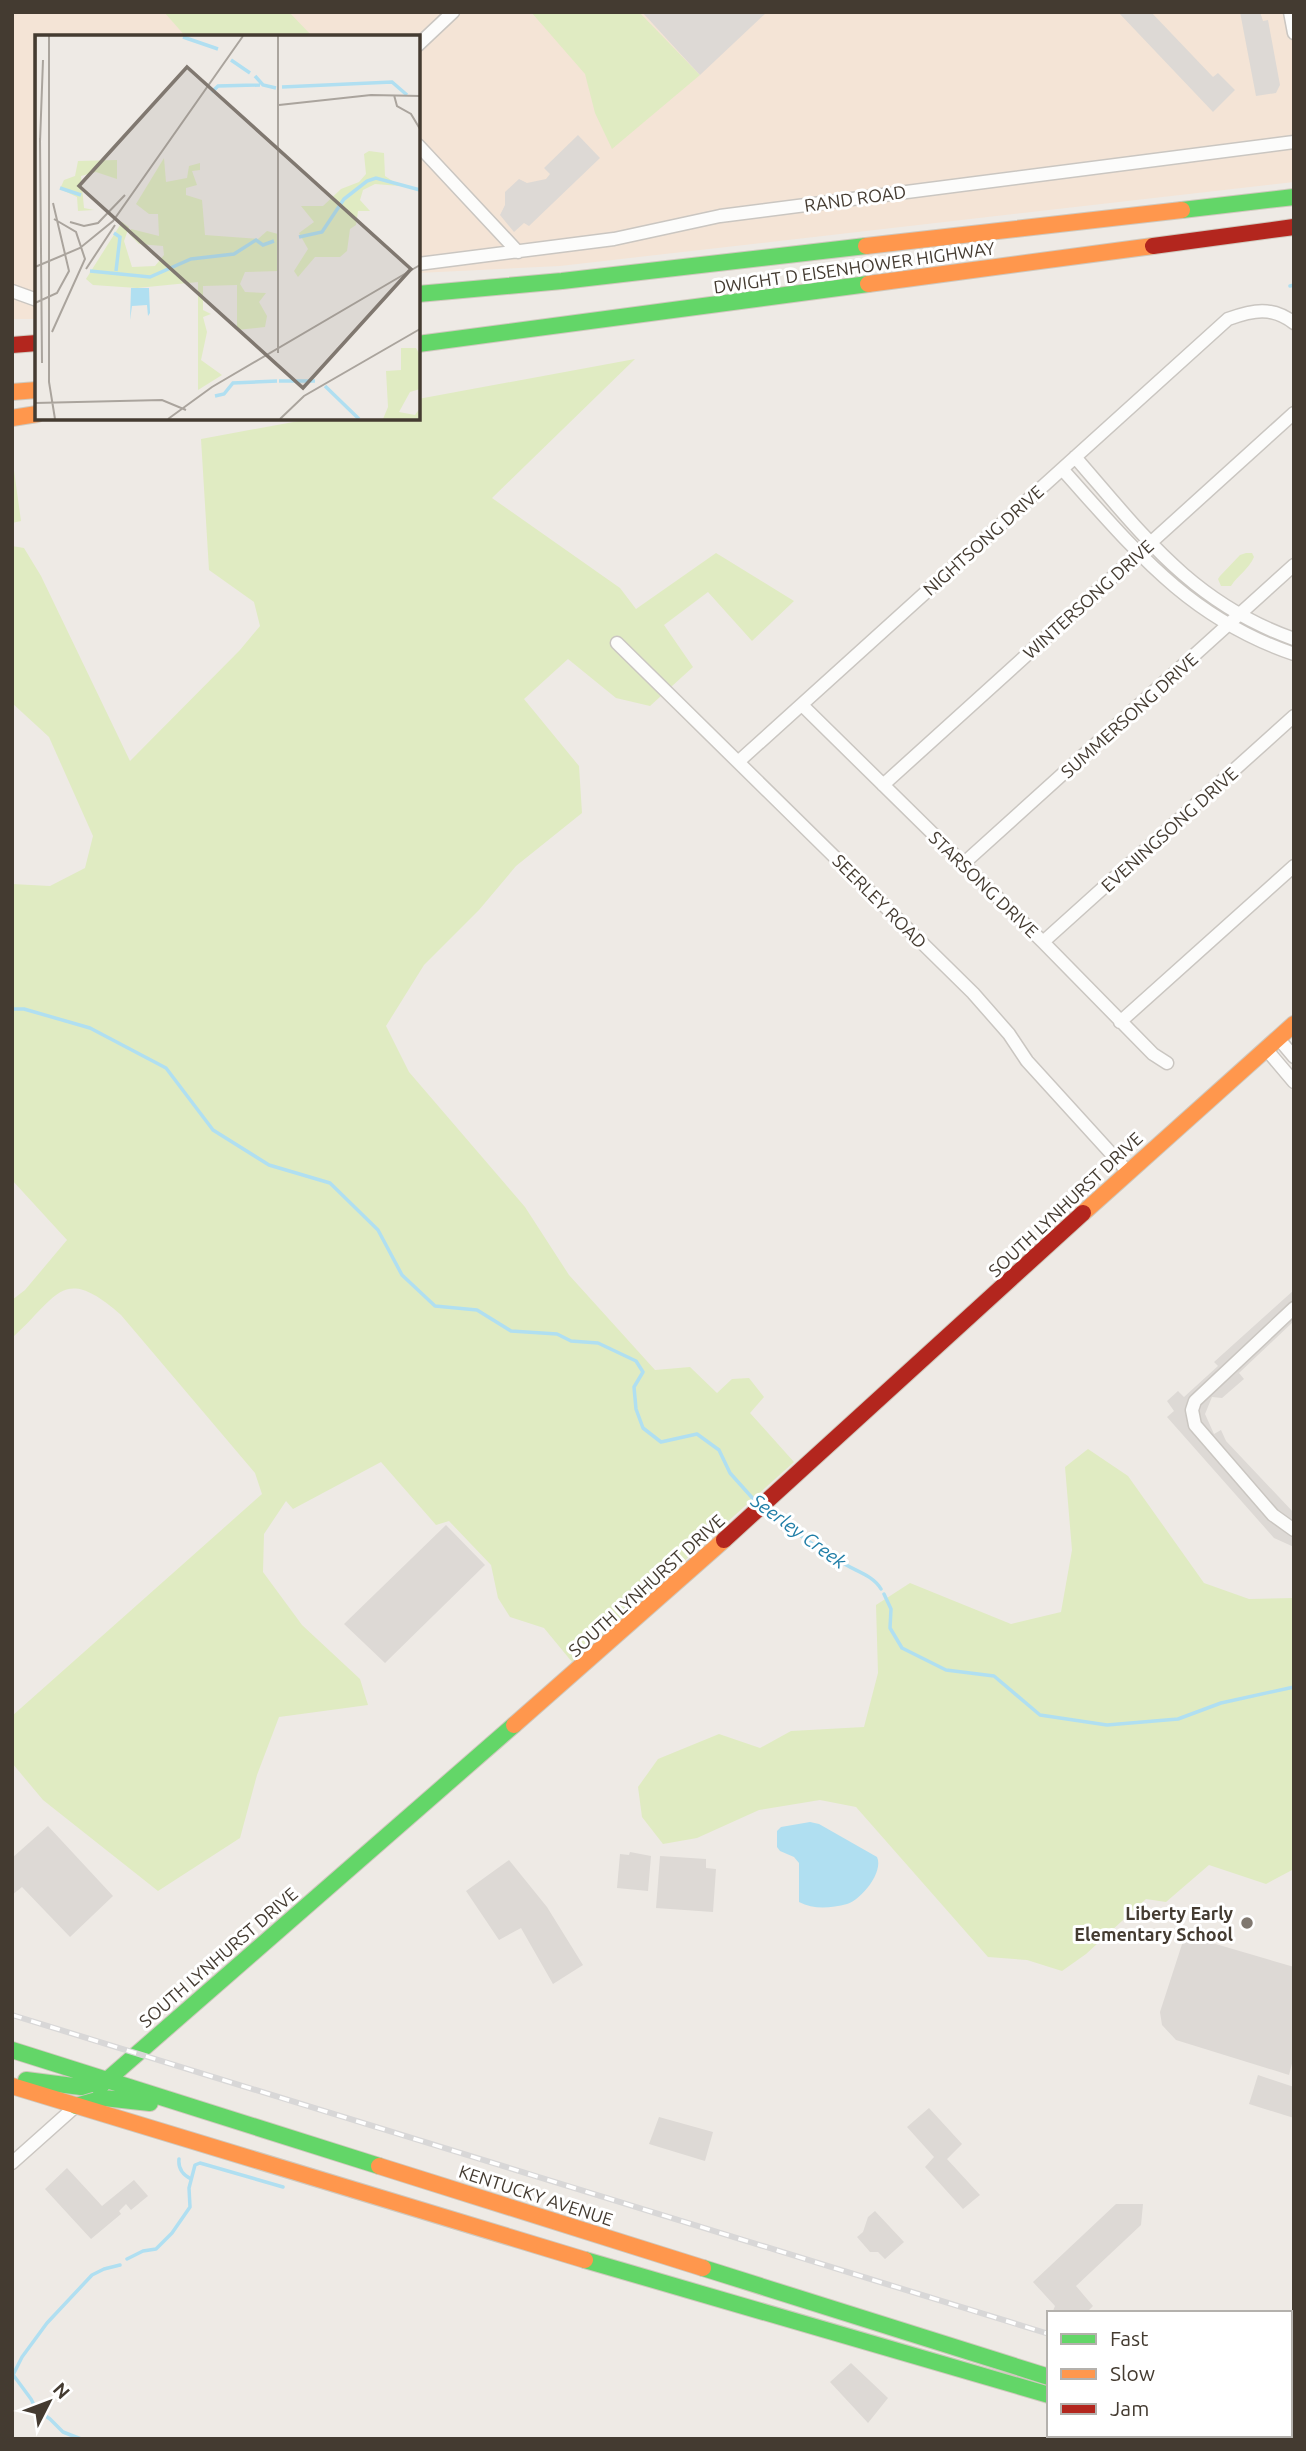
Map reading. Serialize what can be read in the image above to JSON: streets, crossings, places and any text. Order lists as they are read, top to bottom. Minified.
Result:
{"streets":{"main road":["DWIGHT D EISENHOWER HIGHWAY","SOUTH LYNHURST DRIVE","KENTUCKY AVENUE"],"street":["RAND ROAD","NIGHTSONG DRIVE","WINTERSONG DRIVE","SUMMERSONG DRIVE","EVENINGSONG DRIVE","STARSONG DRIVE","SEERLEY ROAD"]},"crossings":[["NIGHTSONG DRIVE","STARSONG DRIVE"],["NIGHTSONG DRIVE","SEERLEY ROAD"],["WINTERSONG DRIVE","STARSONG DRIVE"],["SUMMERSONG DRIVE","STARSONG DRIVE"],["EVENINGSONG DRIVE","STARSONG DRIVE"],["SEERLEY ROAD","SOUTH LYNHURST DRIVE"],["SOUTH LYNHURST DRIVE","KENTUCKY AVENUE"]],"water":["Seerley Creek"],"places":["Liberty Early Elementary School"],"legend":["Fast","Slow","Jam"],"north":"top right"}
